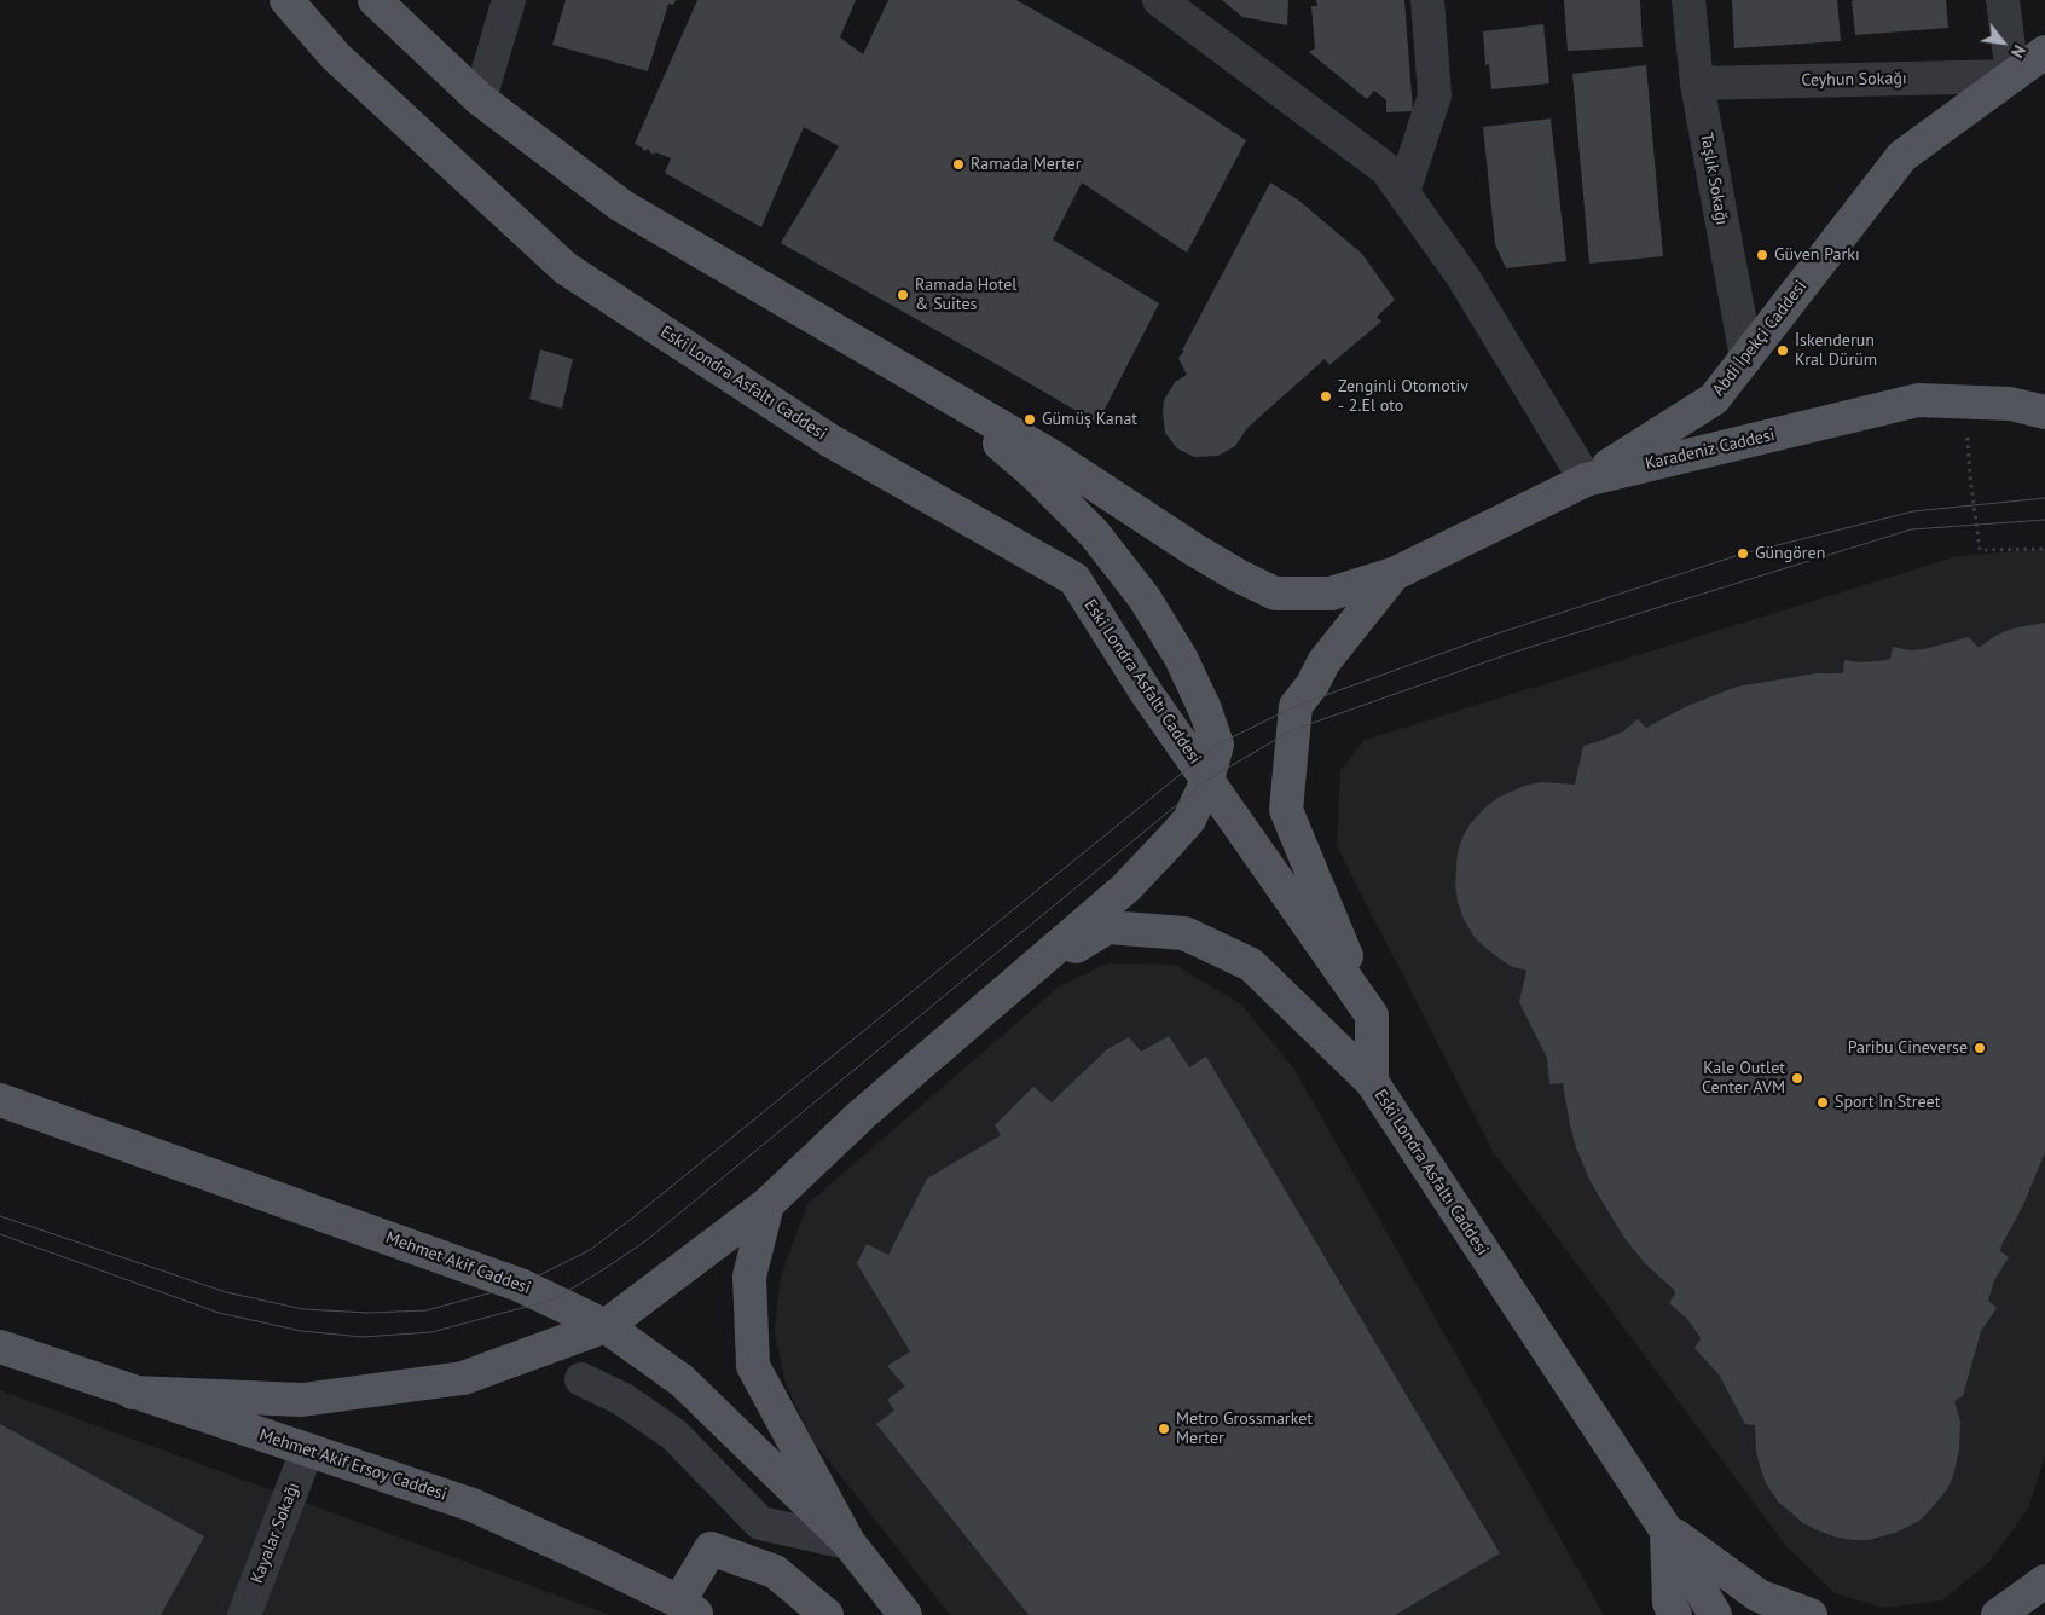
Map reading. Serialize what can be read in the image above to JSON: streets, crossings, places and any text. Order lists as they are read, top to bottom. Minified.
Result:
{"streets":{"main road":["Abdi İpekçi Caddesi","Eski Londra Asfaltı Caddesi","Karadeniz Caddesi","Mehmet Akif Caddesi","Mehmet Akif Ersoy Caddesi"],"street":["Ceyhun Sokağı","Taşlık Sokağı","Kayalar Sokağı"]},"crossings":[["Ceyhun Sokağı","Taşlık Sokağı"],["Ceyhun Sokağı","Abdi İpekçi Caddesi"],["Taşlık Sokağı","Abdi İpekçi Caddesi"],["Abdi İpekçi Caddesi","Karadeniz Caddesi"],["Mehmet Akif Ersoy Caddesi","Kayalar Sokağı"]],"places":["Ramada Merter","Güven Parkı","Ramada Hotel & Suites","İskenderun Kral Dürüm","Zenginli Otomotiv - 2.El oto","Gümüş Kanat","Güngören","Paribu Cineverse","Kale Outlet Center AVM","Sport In Street","Metro Grossmarket Merter"],"north":"bottom right"}
